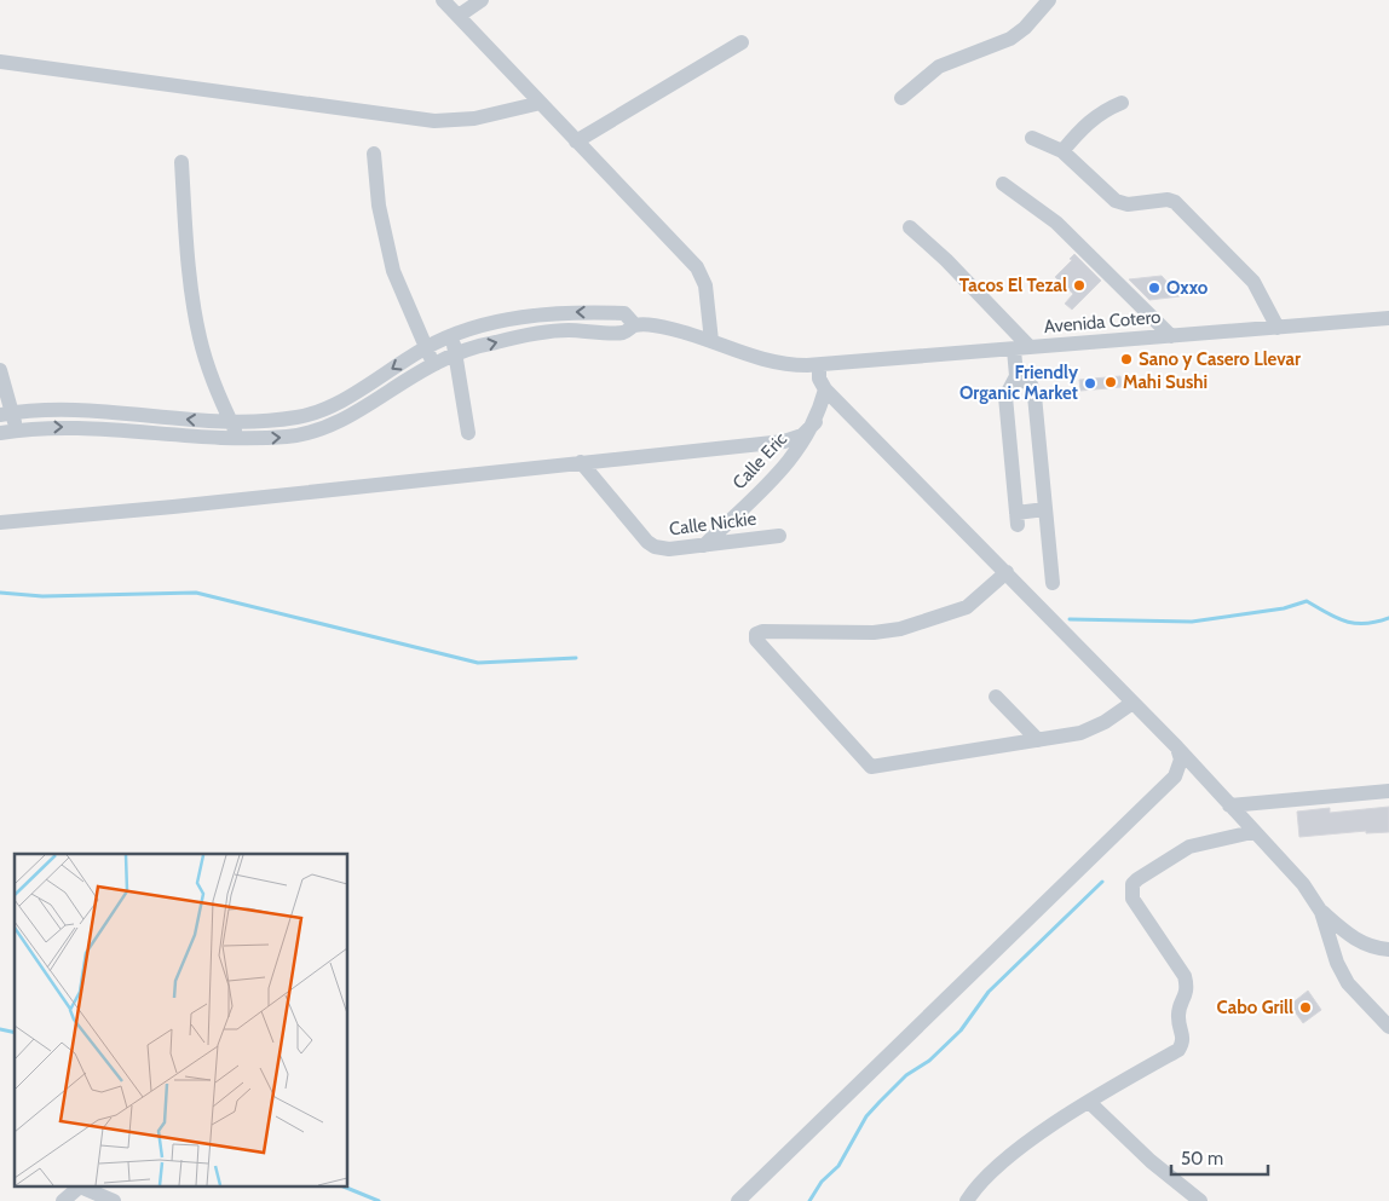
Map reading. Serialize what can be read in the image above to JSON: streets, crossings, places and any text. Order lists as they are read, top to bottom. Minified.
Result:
{"streets":{"street":["Avenida Cotero","Calle Eric","Calle Nickie"]},"crossings":[["Calle Eric","Calle Nickie"]],"places":["Tacos El Tezal","Oxxo","Sano y Casero Llevar","Mahi Sushi","Friendly Organic Market","Cabo Grill"],"scale_bar":"50 m"}
